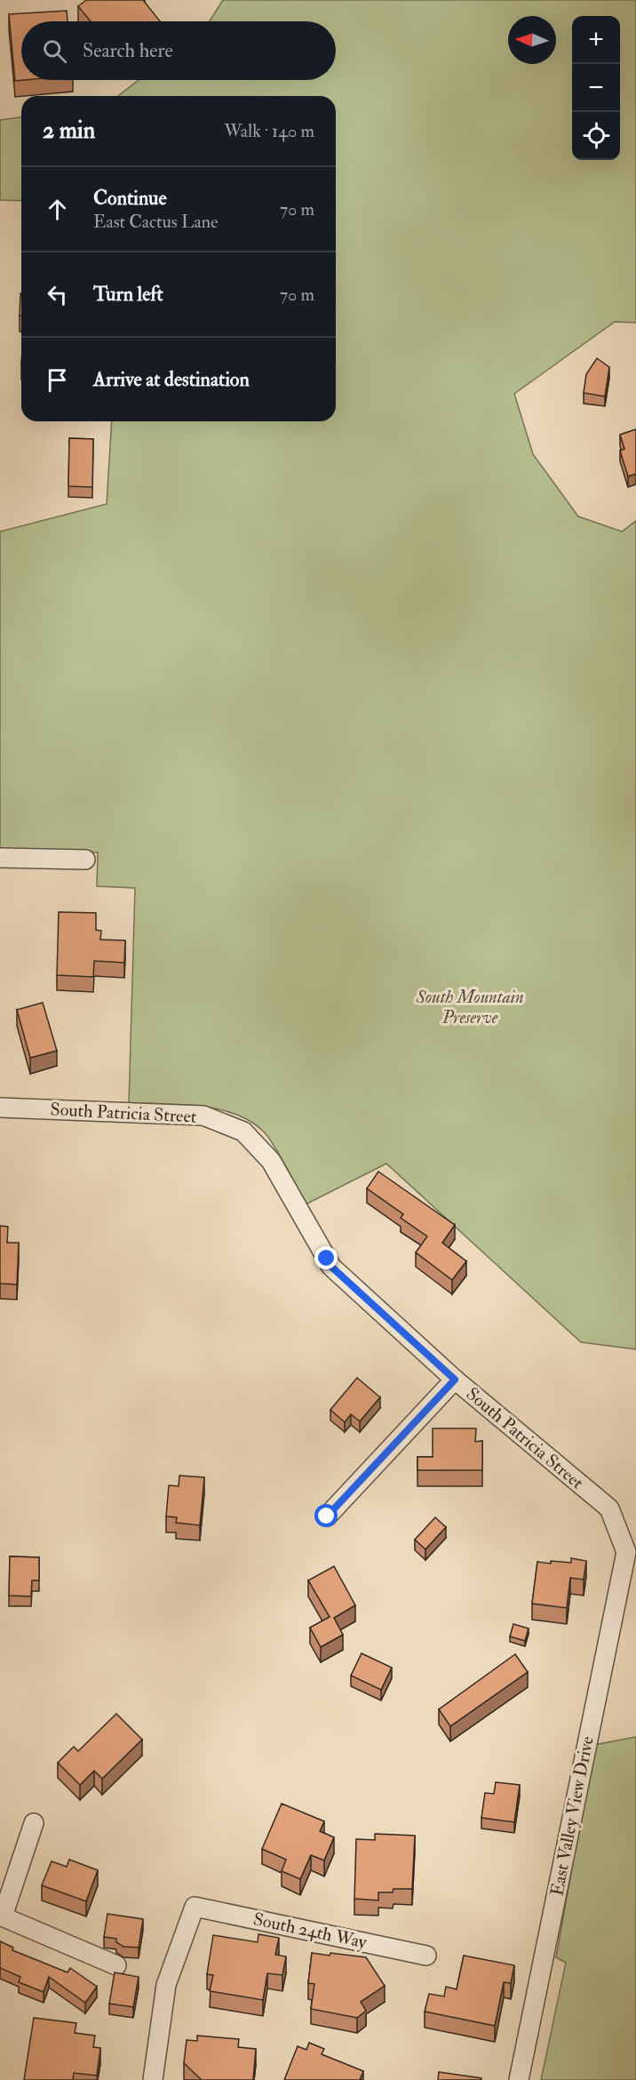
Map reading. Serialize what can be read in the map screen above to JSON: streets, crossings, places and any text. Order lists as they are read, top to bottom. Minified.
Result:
{"streets":{"street":["South Patricia Street","East Valley View Drive","South 24th Way"]},"crossings":[["South Patricia Street","East Valley View Drive"]],"parks":["South Mountain Preserve"],"north":"left","page":{"map_buttons":["+","−"],"search":"Search here","heading":["2 min","Walk · 140 m"],"list":[["Continue","East Cactus Lane","70 m"],["Turn left","70 m"],"Arrive at destination"]}}
